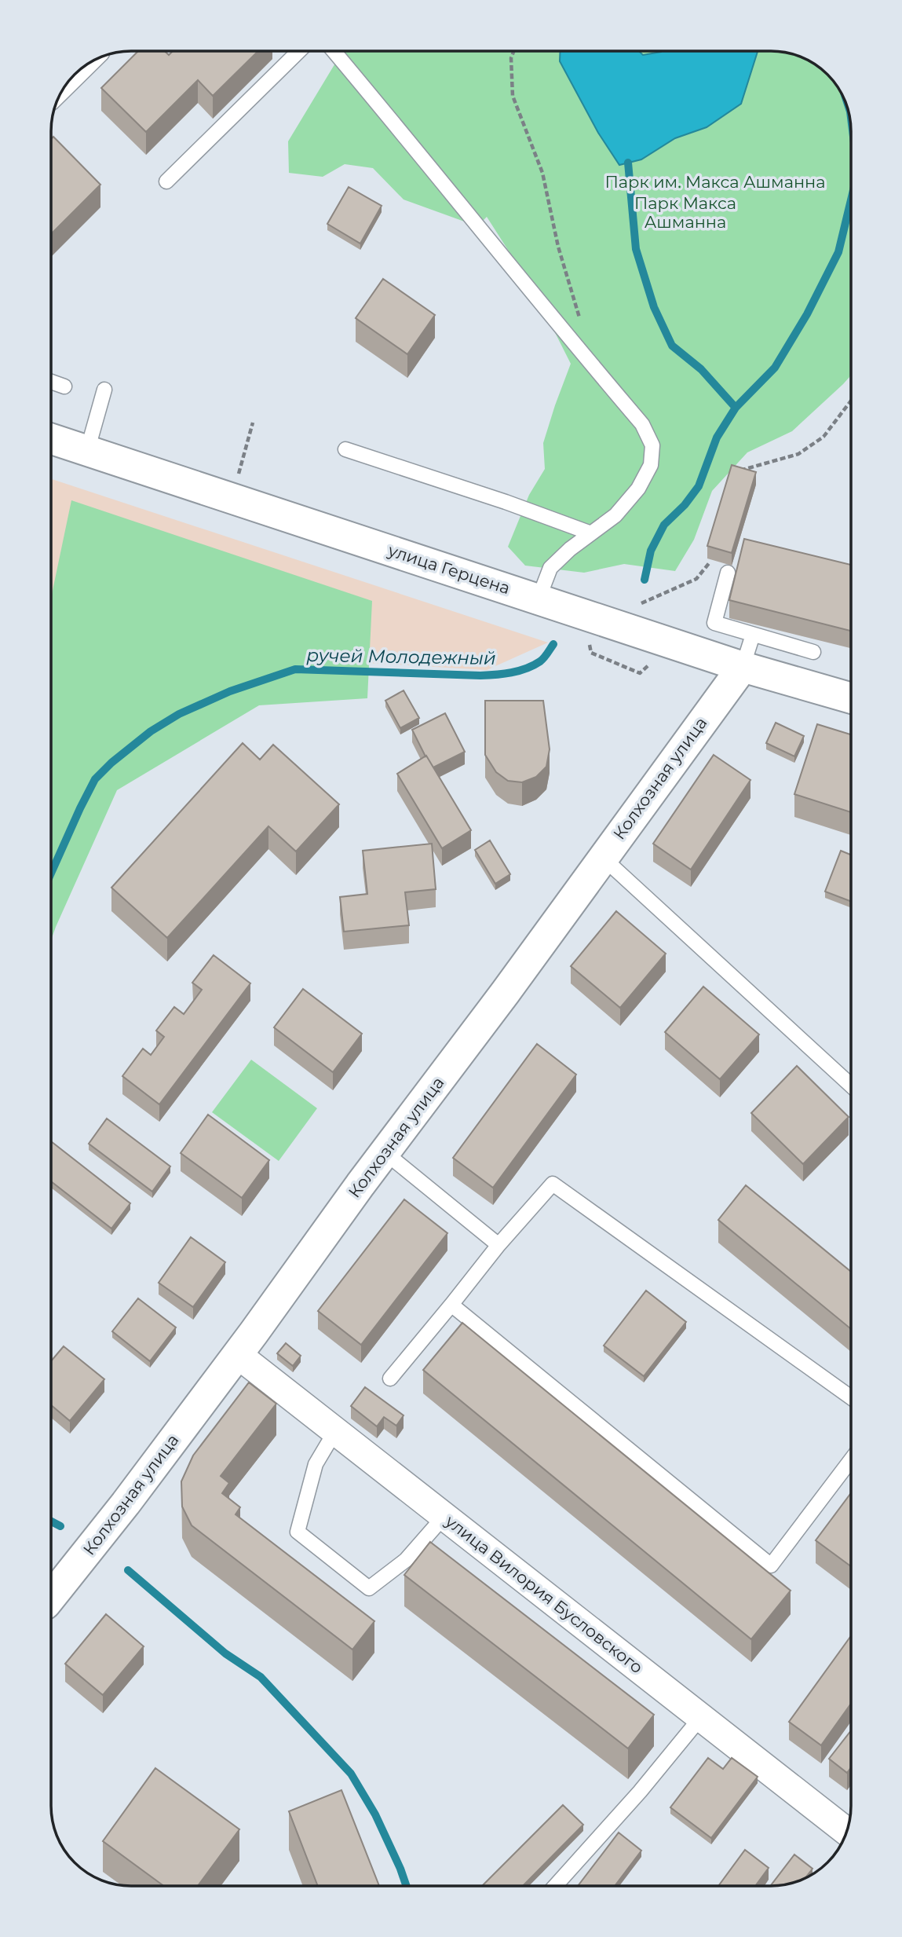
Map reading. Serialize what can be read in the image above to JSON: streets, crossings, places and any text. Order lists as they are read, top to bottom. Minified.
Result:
{"streets":{"street":["улица Герцена","Колхозная улица","улица Вилория Бусловского"]},"crossings":[["улица Герцена","Колхозная улица"],["Колхозная улица","улица Вилория Бусловского"]],"water":["ручей Молодежный"],"parks":["Парк им. Макса Ашманна","Парк Макса Ашманна"]}
